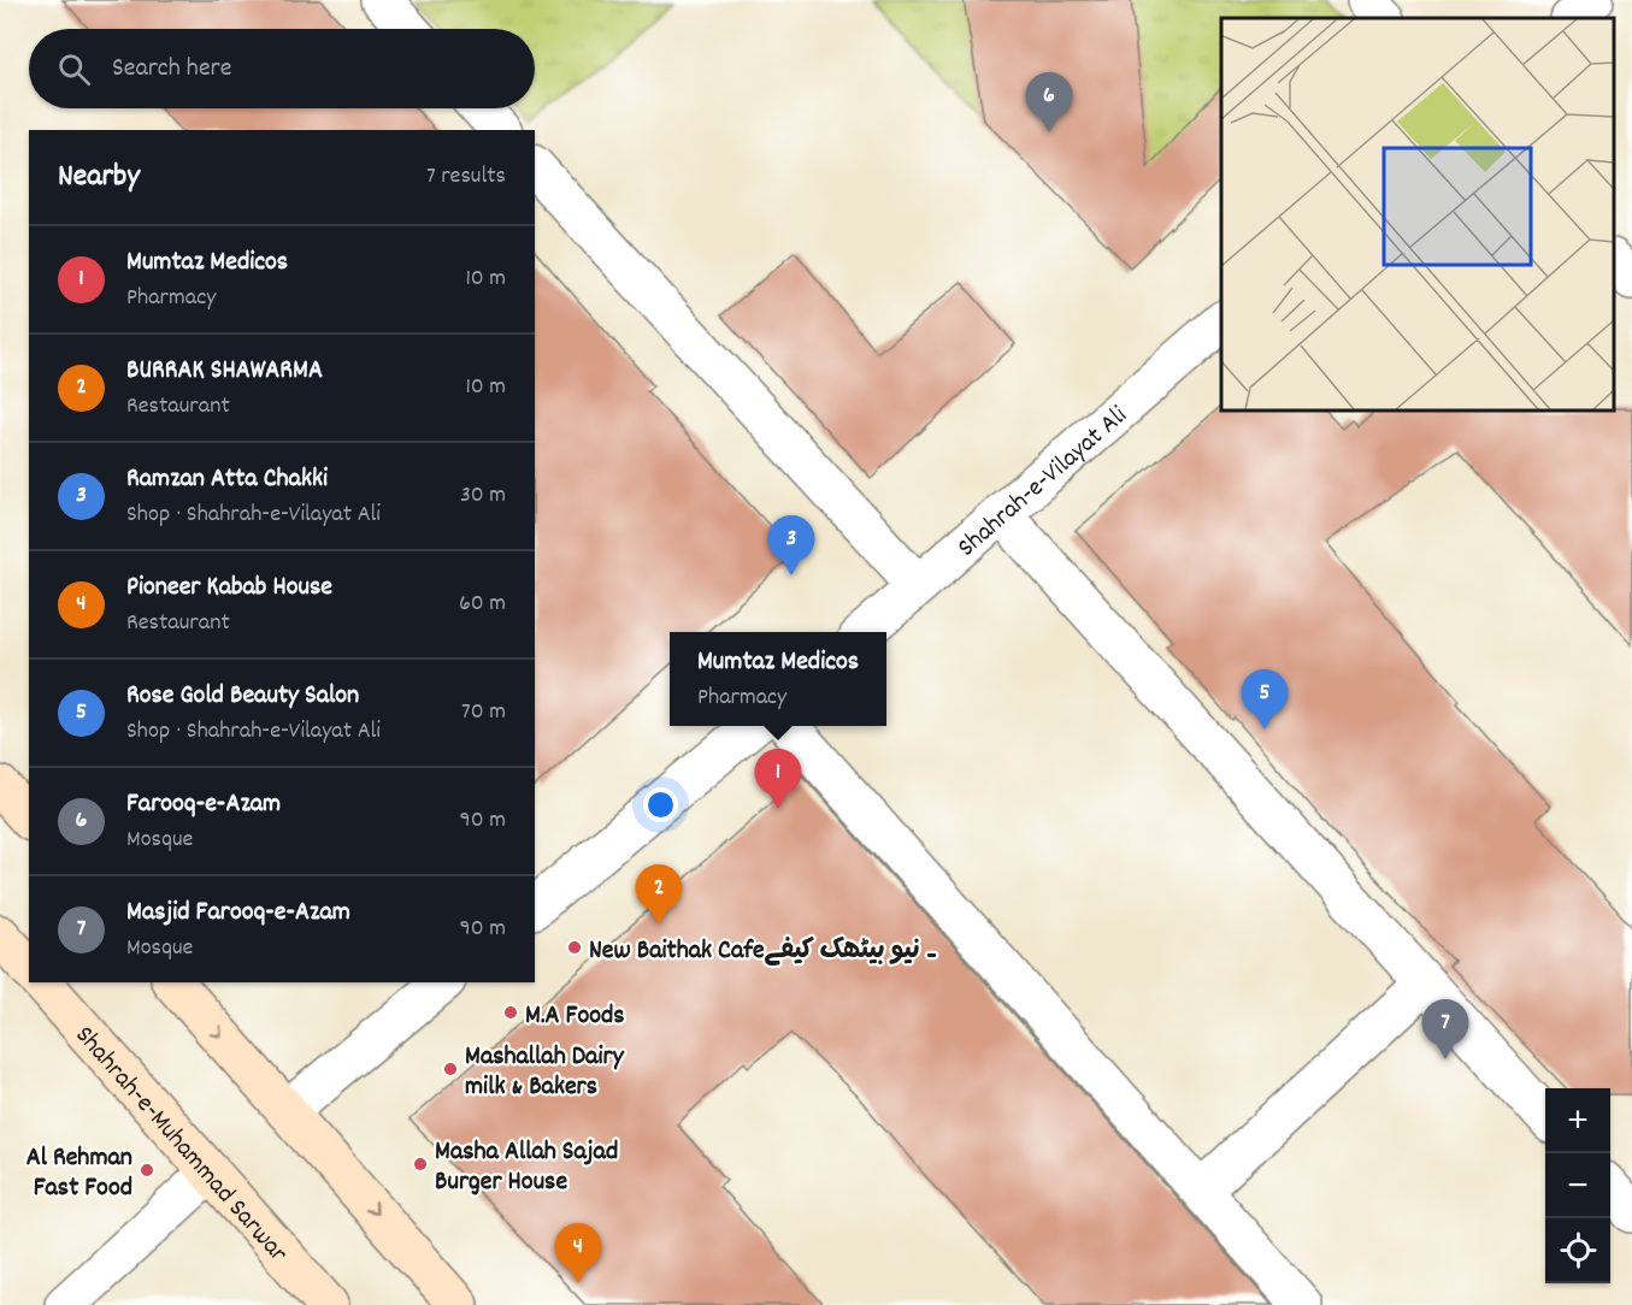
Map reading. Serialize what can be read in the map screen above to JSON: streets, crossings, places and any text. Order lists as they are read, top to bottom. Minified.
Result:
{"streets":{"main road":["Shahrah-e-Muhammad Sarwar"],"street":["Shahrah-e-Vilayat Ali"]},"places":["New Baithak Cafe۔ نیو بیٹھک کیفے","M.A Foods","Mashallah Dairy milk & Bakers","Masha Allah Sajad Burger House","Al Rehman Fast Food"],"page":{"search":"Search here","pins":["6","3","5","1","2","7","4"],"heading":["Nearby","7 results"],"list":[{"mark":"1","name":"Mumtaz Medicos","note":"Pharmacy","value":"10 m"},{"mark":"2","name":"BURRAK SHAWARMA","note":"Restaurant","value":"10 m"},{"mark":"3","name":"Ramzan Atta Chakki","note":"Shop · Shahrah-e-Vilayat Ali","value":"30 m"},{"mark":"4","name":"Pioneer Kabab House","note":"Restaurant","value":"60 m"},{"mark":"5","name":"Rose Gold Beauty Salon","note":"Shop · Shahrah-e-Vilayat Ali","value":"70 m"},{"mark":"6","name":"Farooq-e-Azam","note":"Mosque","value":"90 m"},{"mark":"7","name":"Masjid Farooq-e-Azam","note":"Mosque","value":"90 m"}],"popup":["Mumtaz Medicos","Pharmacy"],"map_buttons":["+","−"]}}
